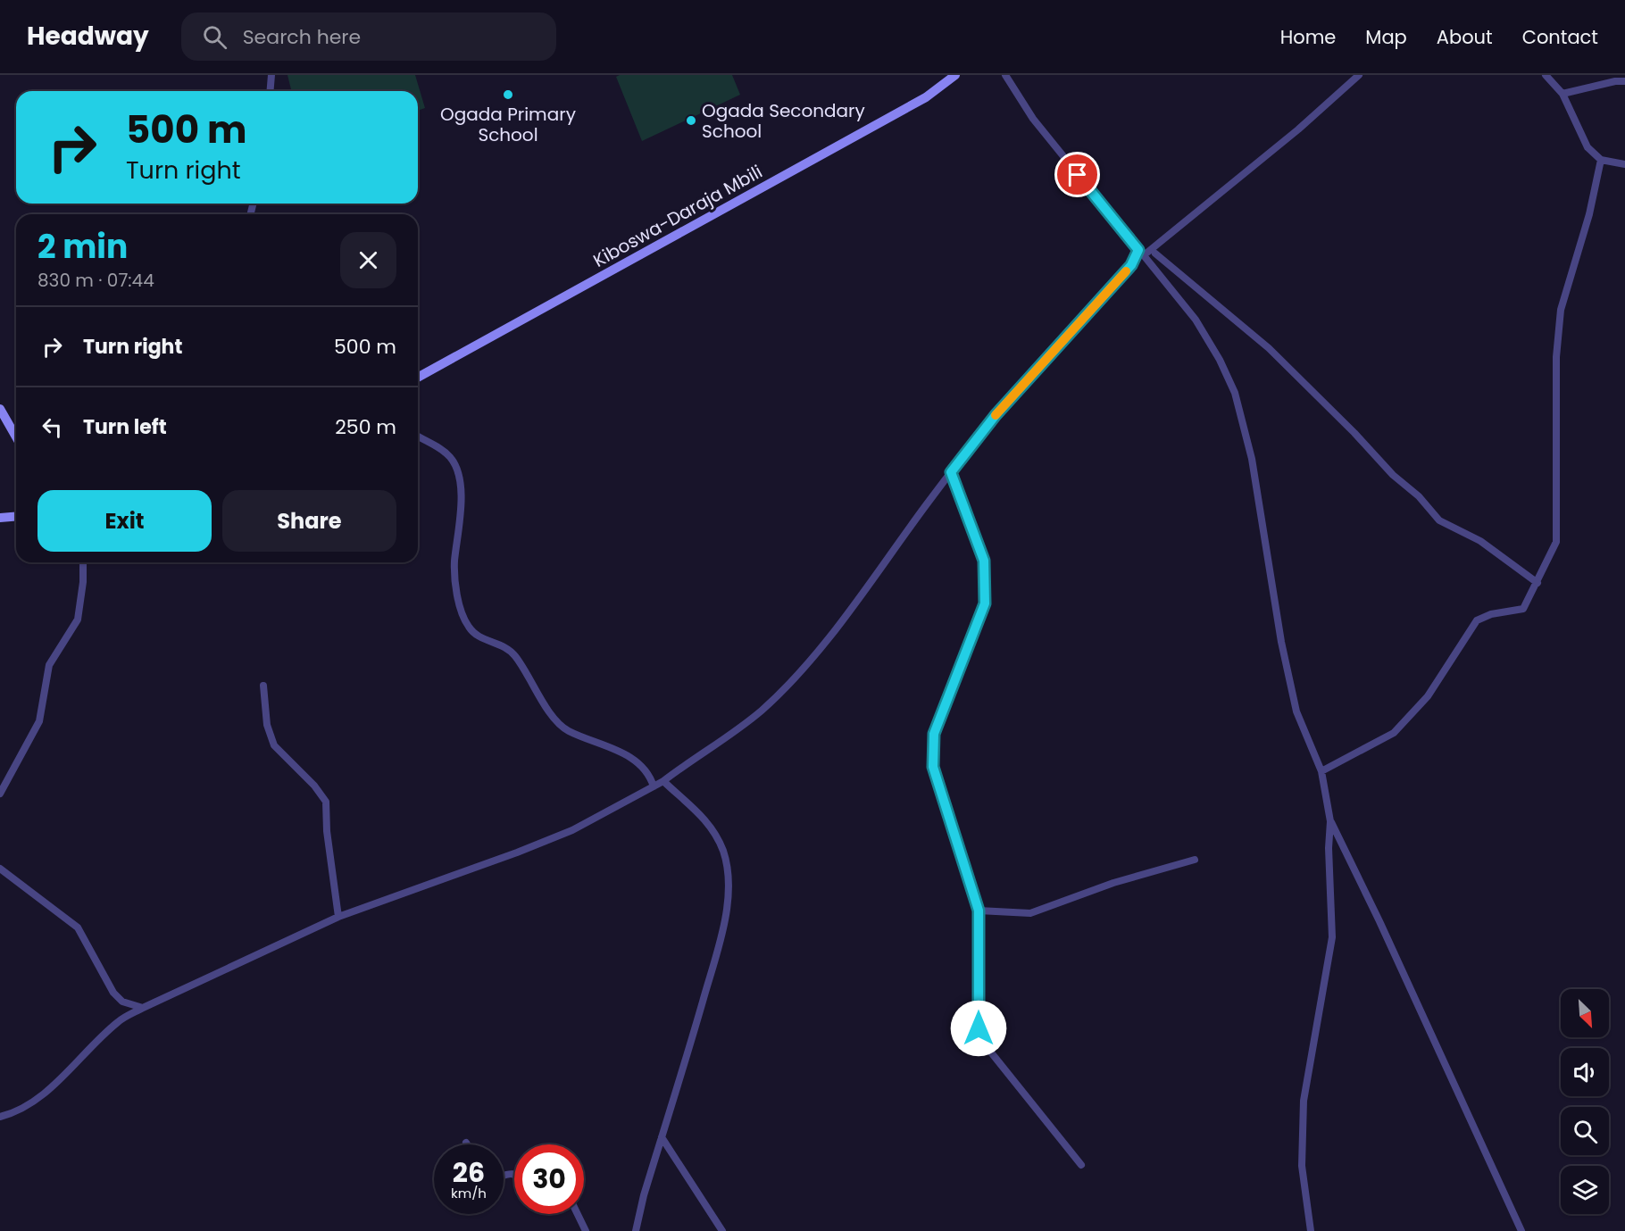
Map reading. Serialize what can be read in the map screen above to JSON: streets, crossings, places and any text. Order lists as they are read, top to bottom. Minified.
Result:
{"streets":{"main road":["Kiboswa-Daraja Mbili"]},"places":["Ogada Primary School","Ogada Secondary School"],"north":"bottom right","page":{"header":"Headway","search":"Search here","nav":["Home","Map","About","Contact"],"turn":["500 m","Turn right"],"heading":["2 min","830 m · 07:44"],"list":[{"name":"Turn right","value":"500 m"},{"name":"Turn left","value":"250 m"}],"buttons":["Exit","Share"],"speed":"26 km/h","limit":"30"}}
